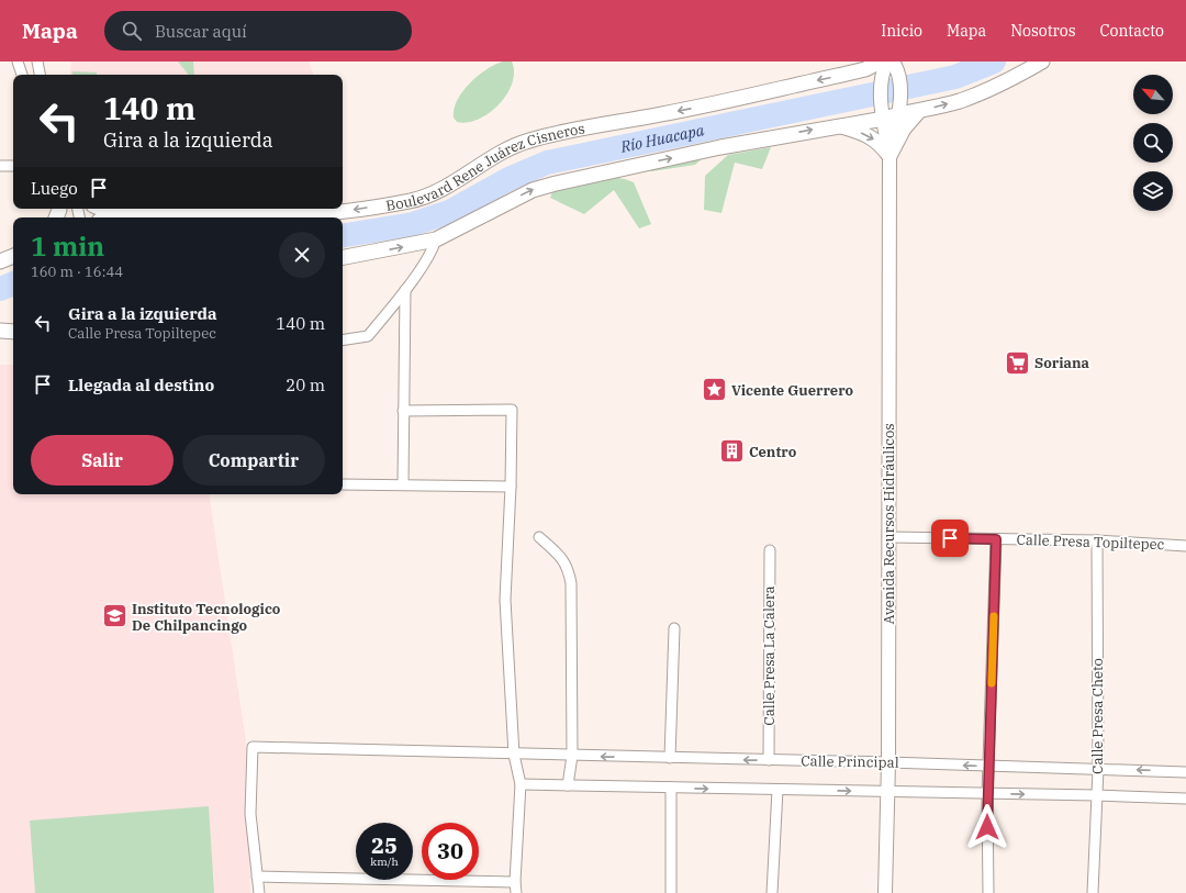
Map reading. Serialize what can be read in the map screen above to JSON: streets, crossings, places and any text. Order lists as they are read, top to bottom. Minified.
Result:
{"streets":{"main road":["Boulevard Rene Juárez Cisneros"],"street":["Avenida Recursos Hidráulicos","Calle Presa Topiltepec","Calle Presa La Calera","Calle Presa Cheto","Calle Principal"]},"crossings":[["Boulevard Rene Juárez Cisneros","Avenida Recursos Hidráulicos"],["Avenida Recursos Hidráulicos","Calle Presa Topiltepec"],["Avenida Recursos Hidráulicos","Calle Principal"],["Calle Presa Topiltepec","Calle Presa Cheto"],["Calle Presa La Calera","Calle Principal"],["Calle Presa Cheto","Calle Principal"]],"water":["Río Huacapa"],"places":{"supermarket":["Soriana"],"place":["Vicente Guerrero"],"building":["Centro"],"school or university":["Instituto Tecnologico De Chilpancingo"]},"north":"top left","page":{"header":"Mapa","search":"Buscar aquí","nav":["Inicio","Mapa","Nosotros","Contacto"],"turn":["140 m","Gira a la izquierda"],"then":"Luego","heading":["1 min","160 m · 16:44"],"list":[{"name":"Gira a la izquierda","note":"Calle Presa Topiltepec","value":"140 m"},{"name":"Llegada al destino","value":"20 m"}],"buttons":["Salir","Compartir"],"speed":"25 km/h","limit":"30"}}
